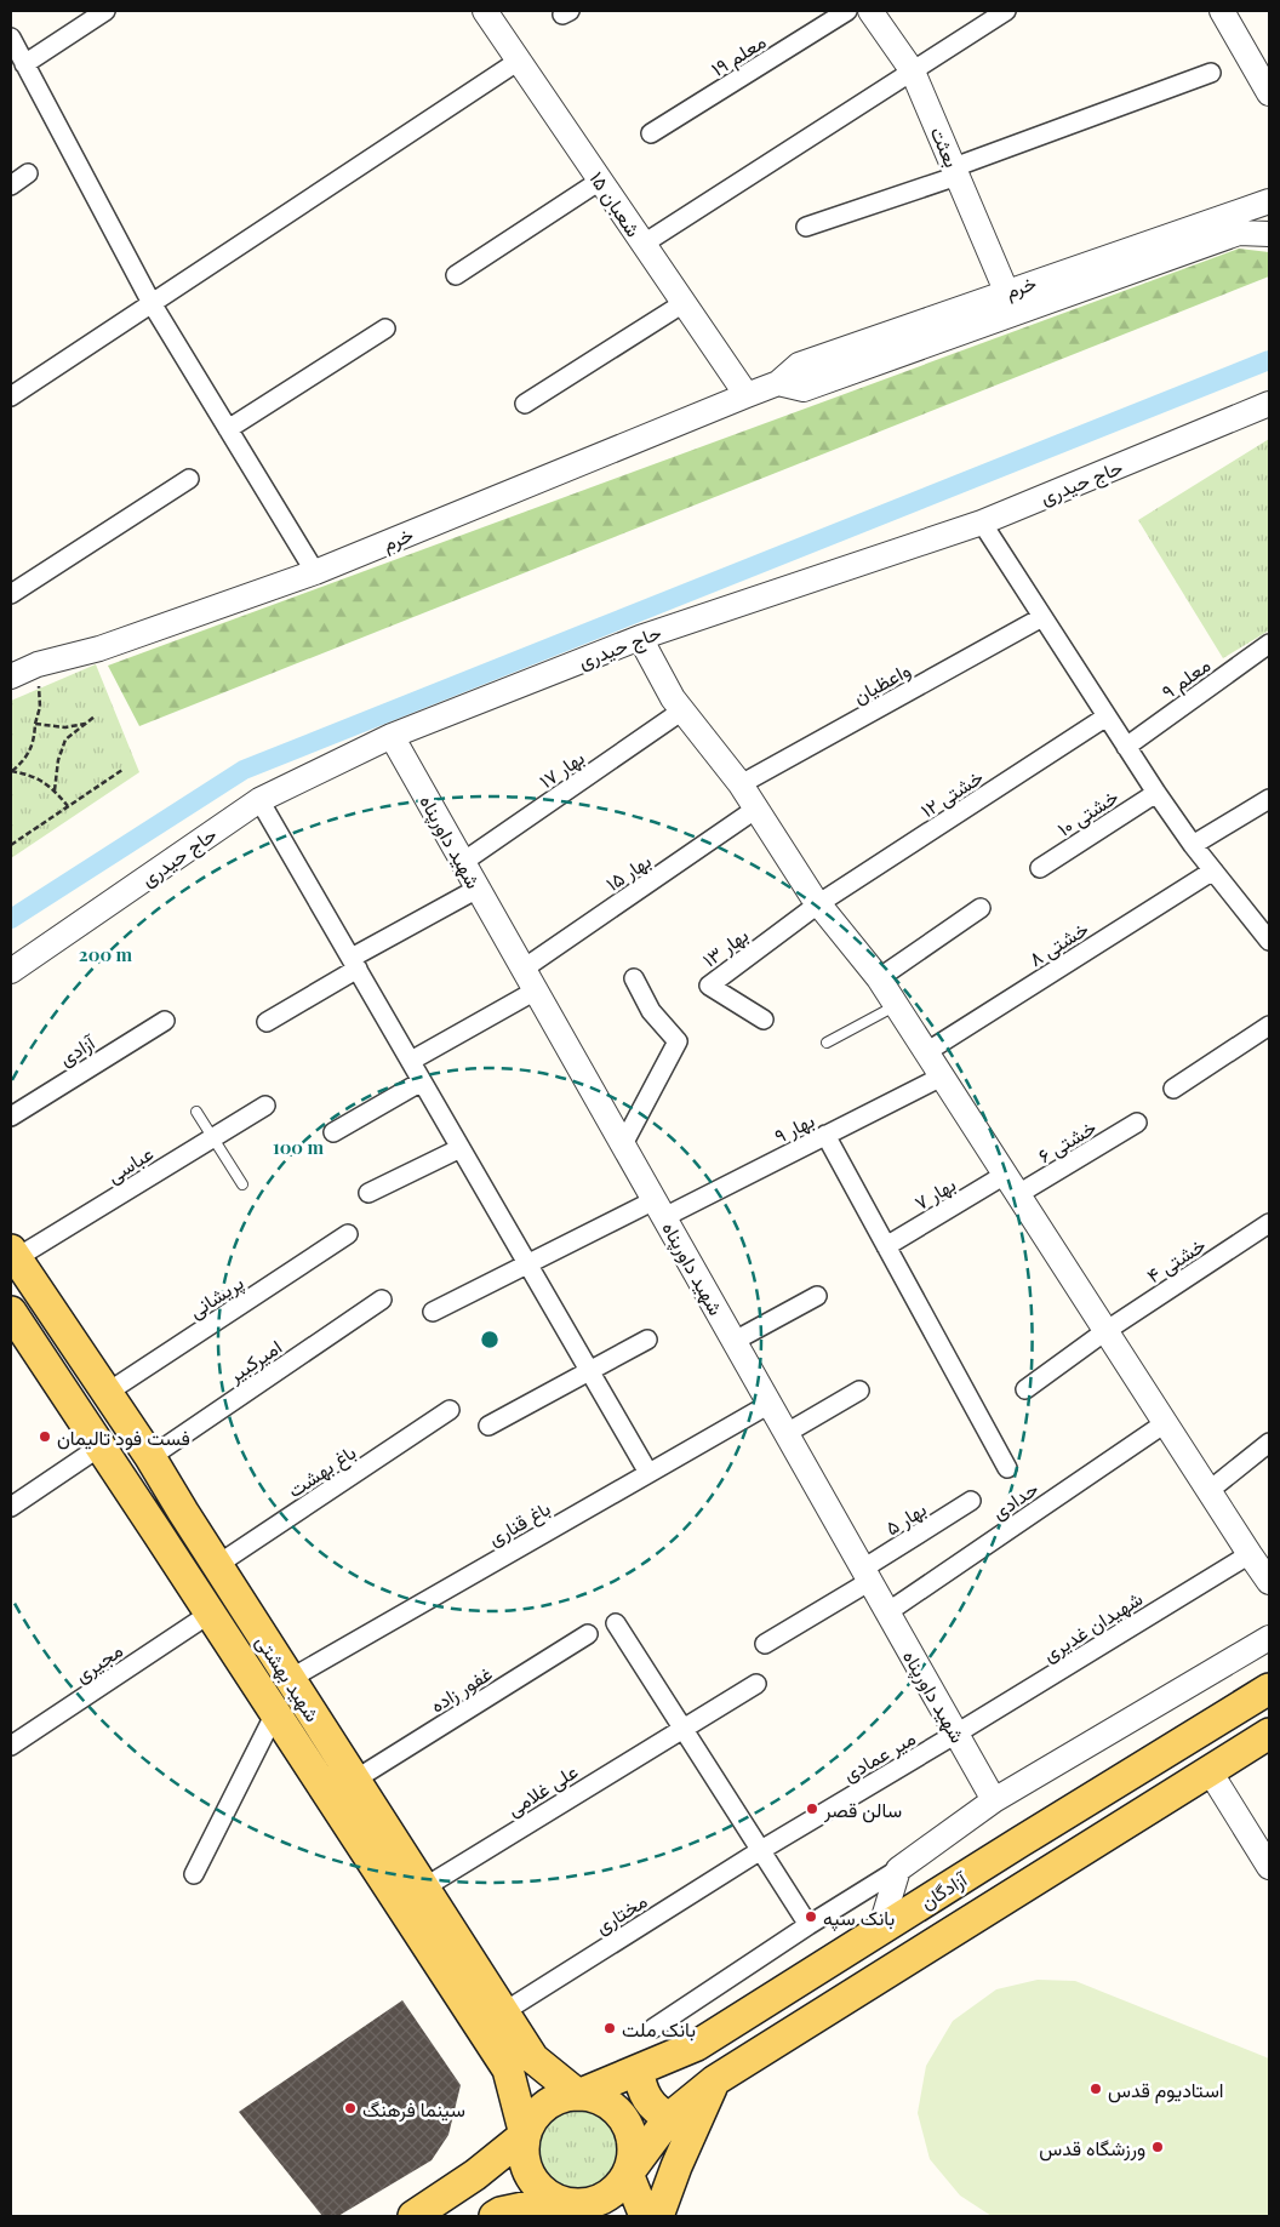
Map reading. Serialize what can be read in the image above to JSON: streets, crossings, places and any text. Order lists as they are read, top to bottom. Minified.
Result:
{"streets":{"main road":["شهید بهشتی","آزادگان"],"street":["معلم ۱۹","بعثت","۱۵ شعبان","خرم","حاج حیدری","معلم ۹","واعظیان","بهار ۱۷","خشتی ۱۲","خشتی ۱۰","شهید داورپناه","بهار ۱۵","خشتی ۸","بهار ۱۳","آزادی","بهار ۹","خشتی ۶","عباسی","بهار ۷","خشتی ۴","پریشانی","امیرکبیر","باغ بهشت","حدادی","بهار ۵","باغ قناری","شهیدان غدیری","مجیری","غفور زاده","میر عمادی","علی غلامی","مختاری"]},"crossings":[["بعثت","خرم"],["۱۵ شعبان","خرم"],["حاج حیدری","شهید داورپناه"],["بهار ۱۷","شهید داورپناه"],["خشتی ۱۲","بهار ۱۳"],["شهید داورپناه","بهار ۱۵"],["شهید داورپناه","بهار ۹"],["شهید داورپناه","حدادی"],["شهید داورپناه","بهار ۵"],["شهید داورپناه","باغ قناری"],["شهید داورپناه","شهیدان غدیری"],["شهید داورپناه","میر عمادی"],["خشتی ۶","بهار ۷"],["عباسی","شهید بهشتی"],["پریشانی","شهید بهشتی"],["امیرکبیر","شهید بهشتی"],["باغ بهشت","شهید بهشتی"],["باغ قناری","شهید بهشتی"],["شهیدان غدیری","میر عمادی"],["مجیری","شهید بهشتی"],["شهید بهشتی","غفور زاده"],["شهید بهشتی","علی غلامی"],["شهید بهشتی","آزادگان"],["شهید بهشتی","مختاری"],["میر عمادی","مختاری"]],"places":["فست فود تالیمان","سالن قصر","بانک سپه","بانک ملت","استادیوم قدس","سینما فرهنگ","ورزشگاه قدس"],"rings":["200 m","100 m"]}
